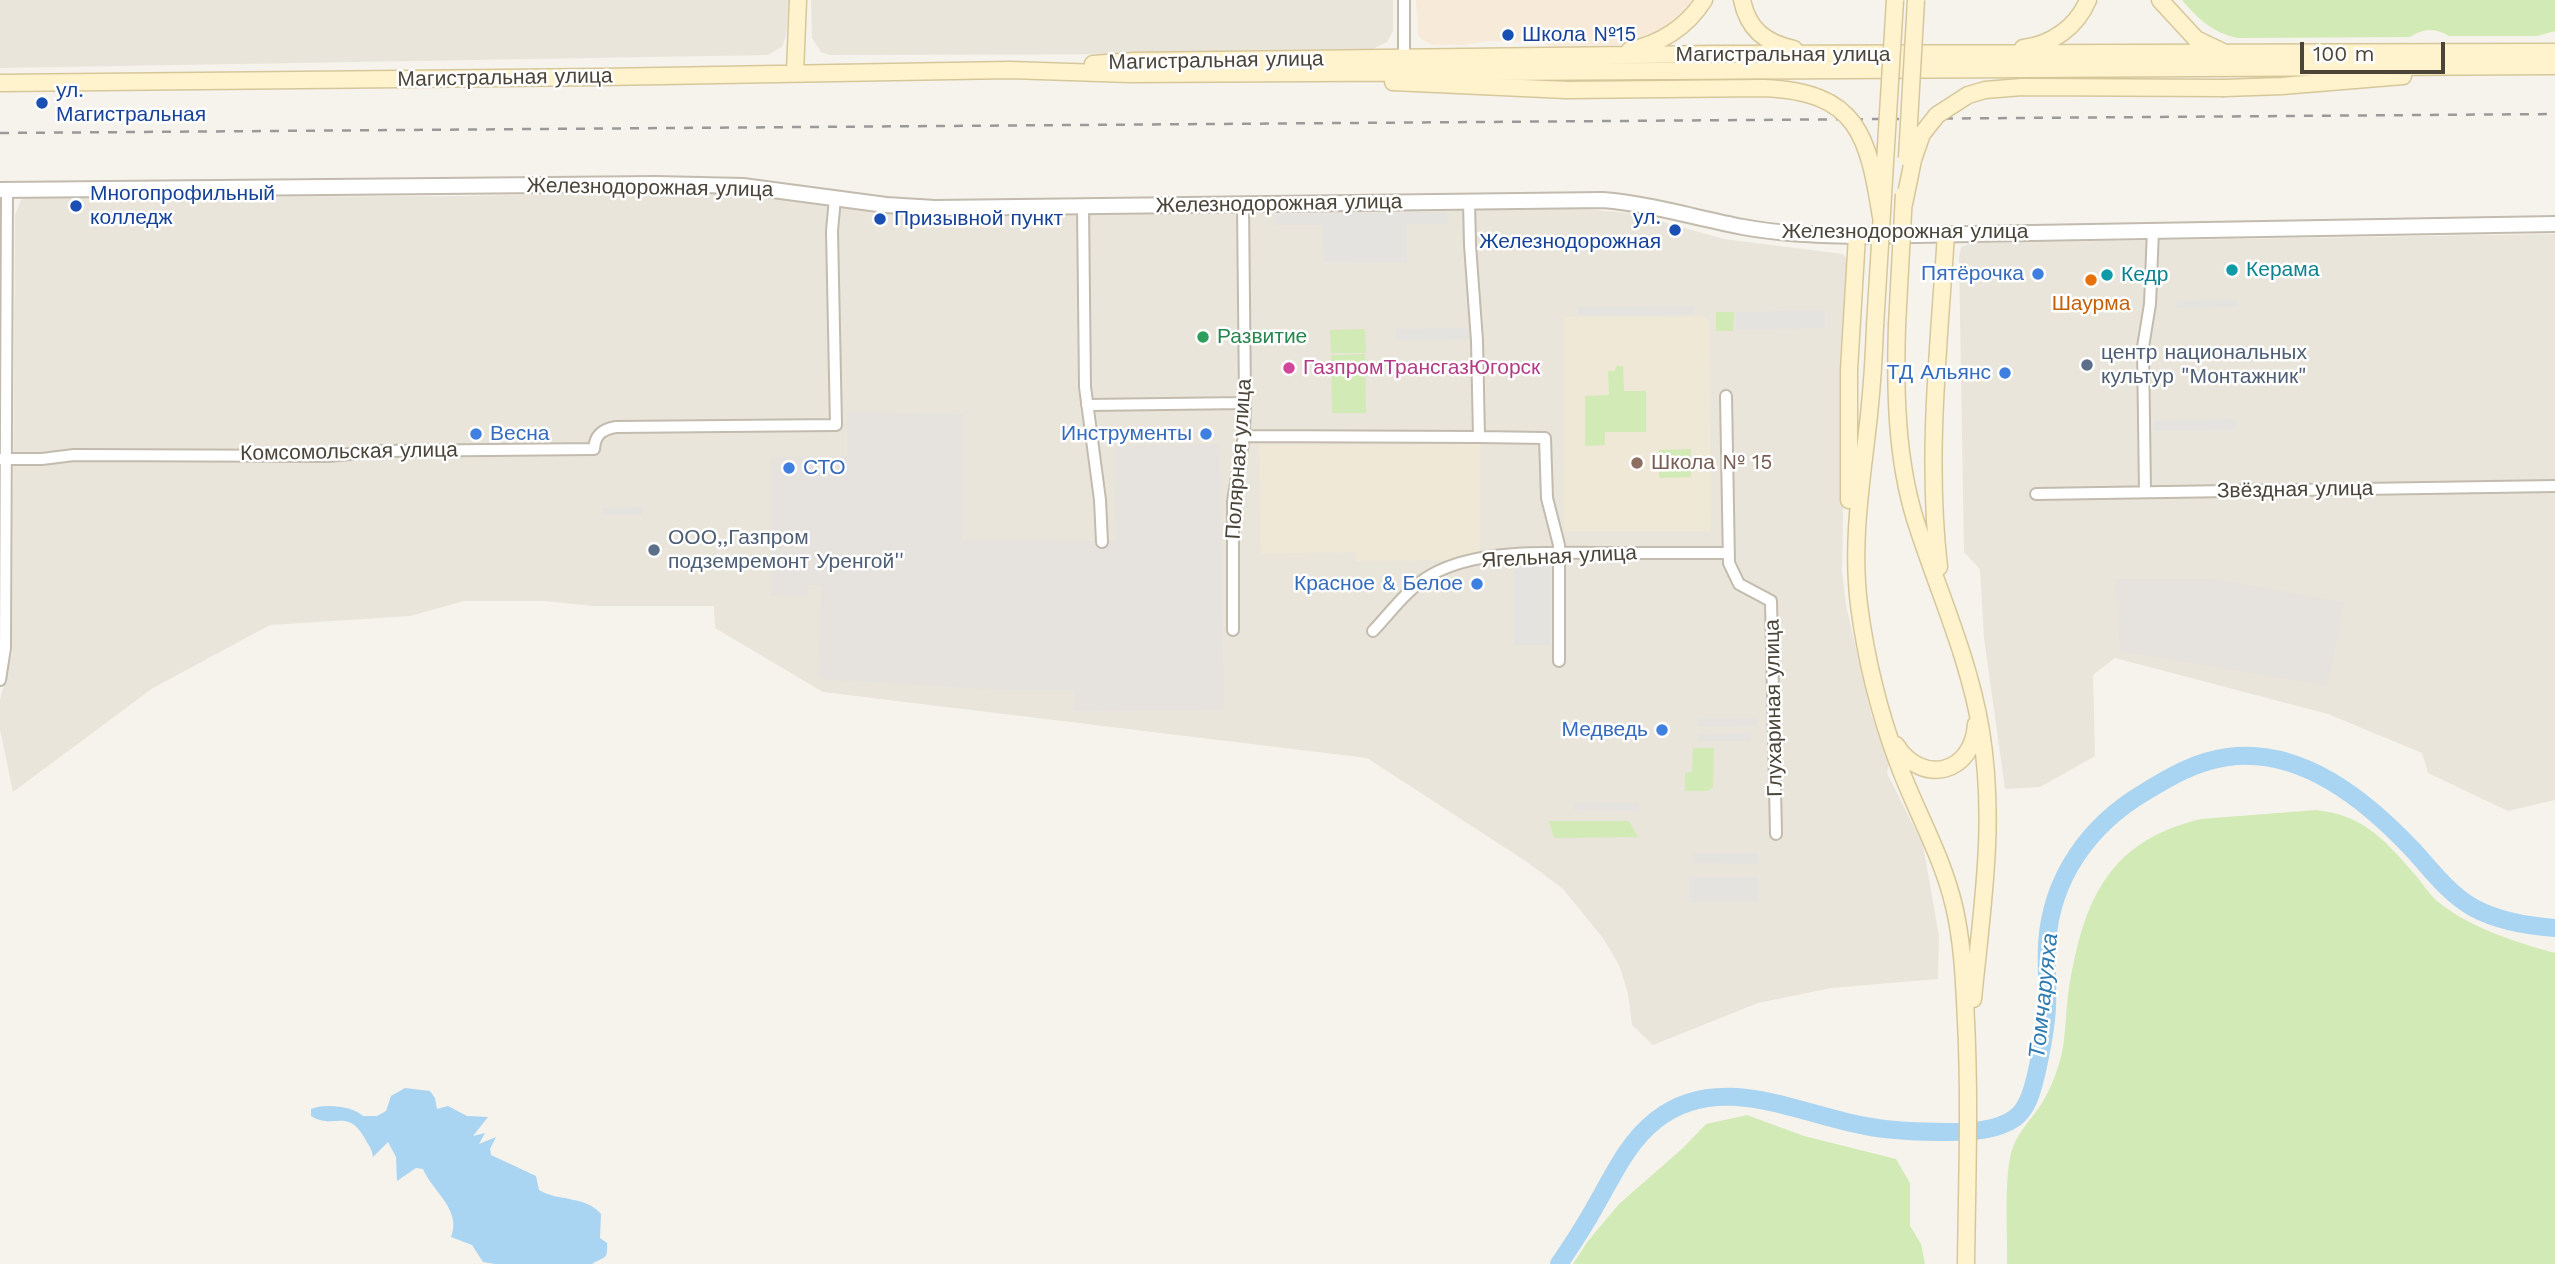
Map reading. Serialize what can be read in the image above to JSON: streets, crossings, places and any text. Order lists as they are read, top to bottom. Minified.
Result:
{"streets":{"main road":["Магистральная улица"],"street":["Железнодорожная улица","Комсомольская улица","Полярная улица","Звёздная улица","Ягельная улица","Глухариная улица"]},"crossings":[["Железнодорожная улица","Комсомольская улица"],["Железнодорожная улица","Полярная улица"],["Ягельная улица","Глухариная улица"]],"water":["Томчаруяха"],"places":["Школа №15","ул. Магистральная","Многопрофильный колледж","Призывной пункт","ул. Железнодорожная","Керама","Пятёрочка","Кедр","Шаурма","Развитие","центр национальных культур \"Монтажник\"","ГазпромТрансгазЮгорск","ТД Альянс","Весна","Инструменты","Школа № 15","СТО","ООО,,Газпром подземремонт Уренгой''","Красное & Белое","Медведь"],"scale_bar":"100 m"}
